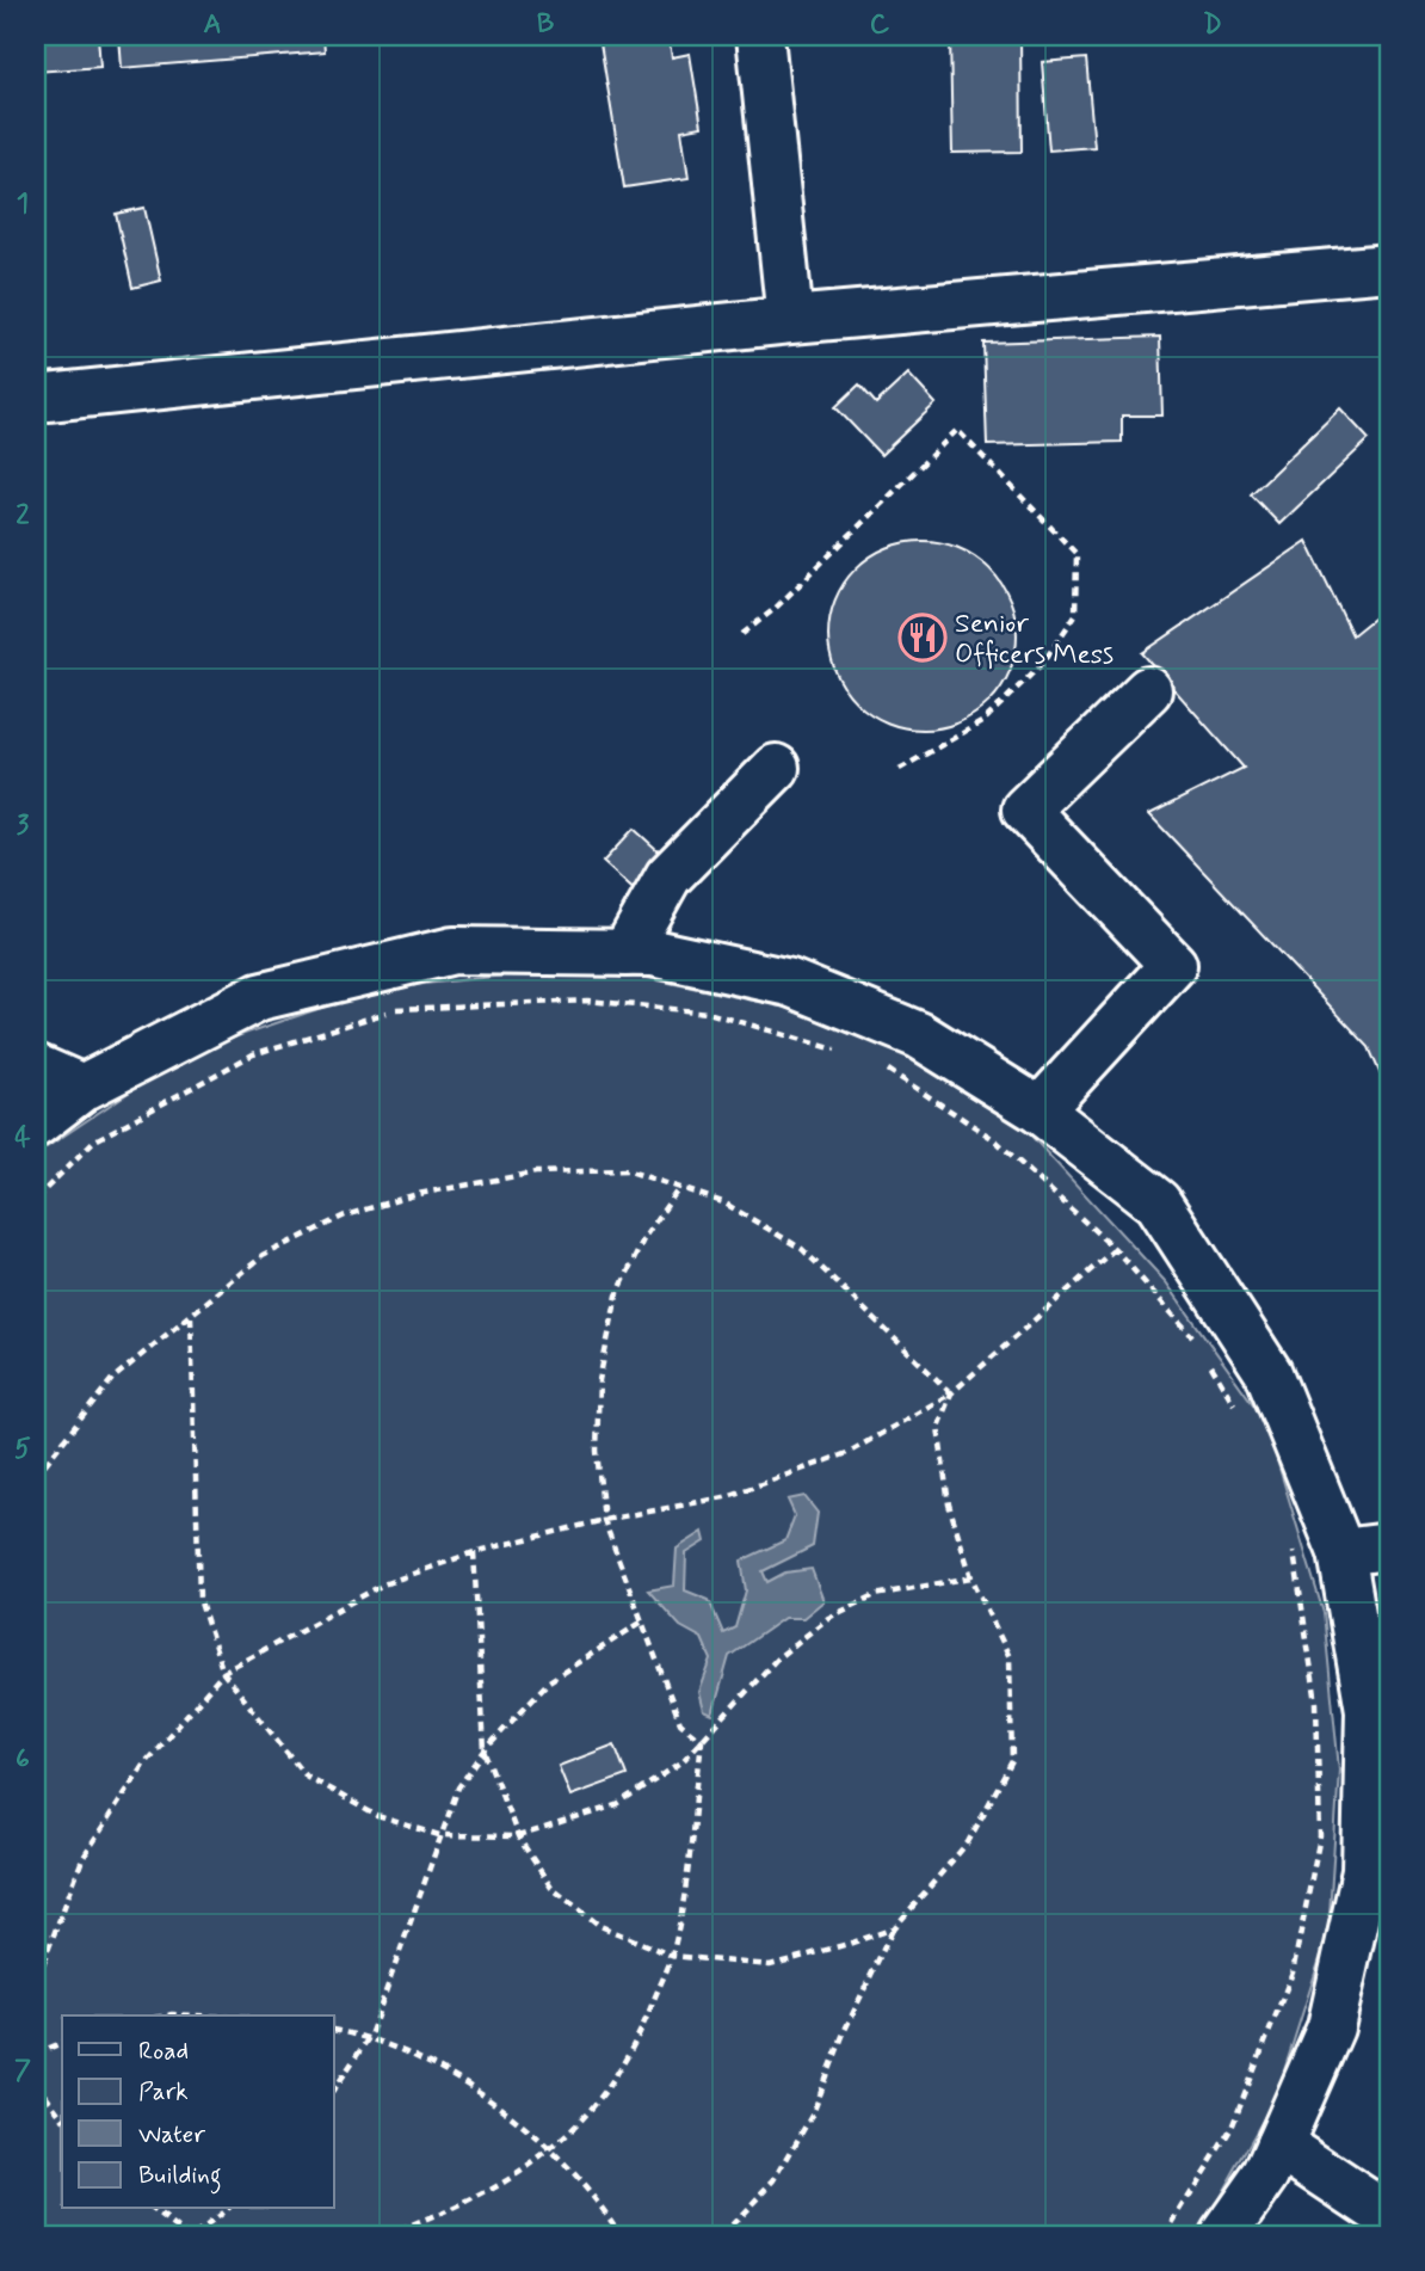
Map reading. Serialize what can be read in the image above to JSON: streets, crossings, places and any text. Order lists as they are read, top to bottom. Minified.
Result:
{"places":{"restaurant":["Senior Officers Mess"]},"legend":["Road","Park","Water","Building"],"grid":{"columns":["A","B","C","D"],"rows":["1","2","3","4","5","6","7"]}}
